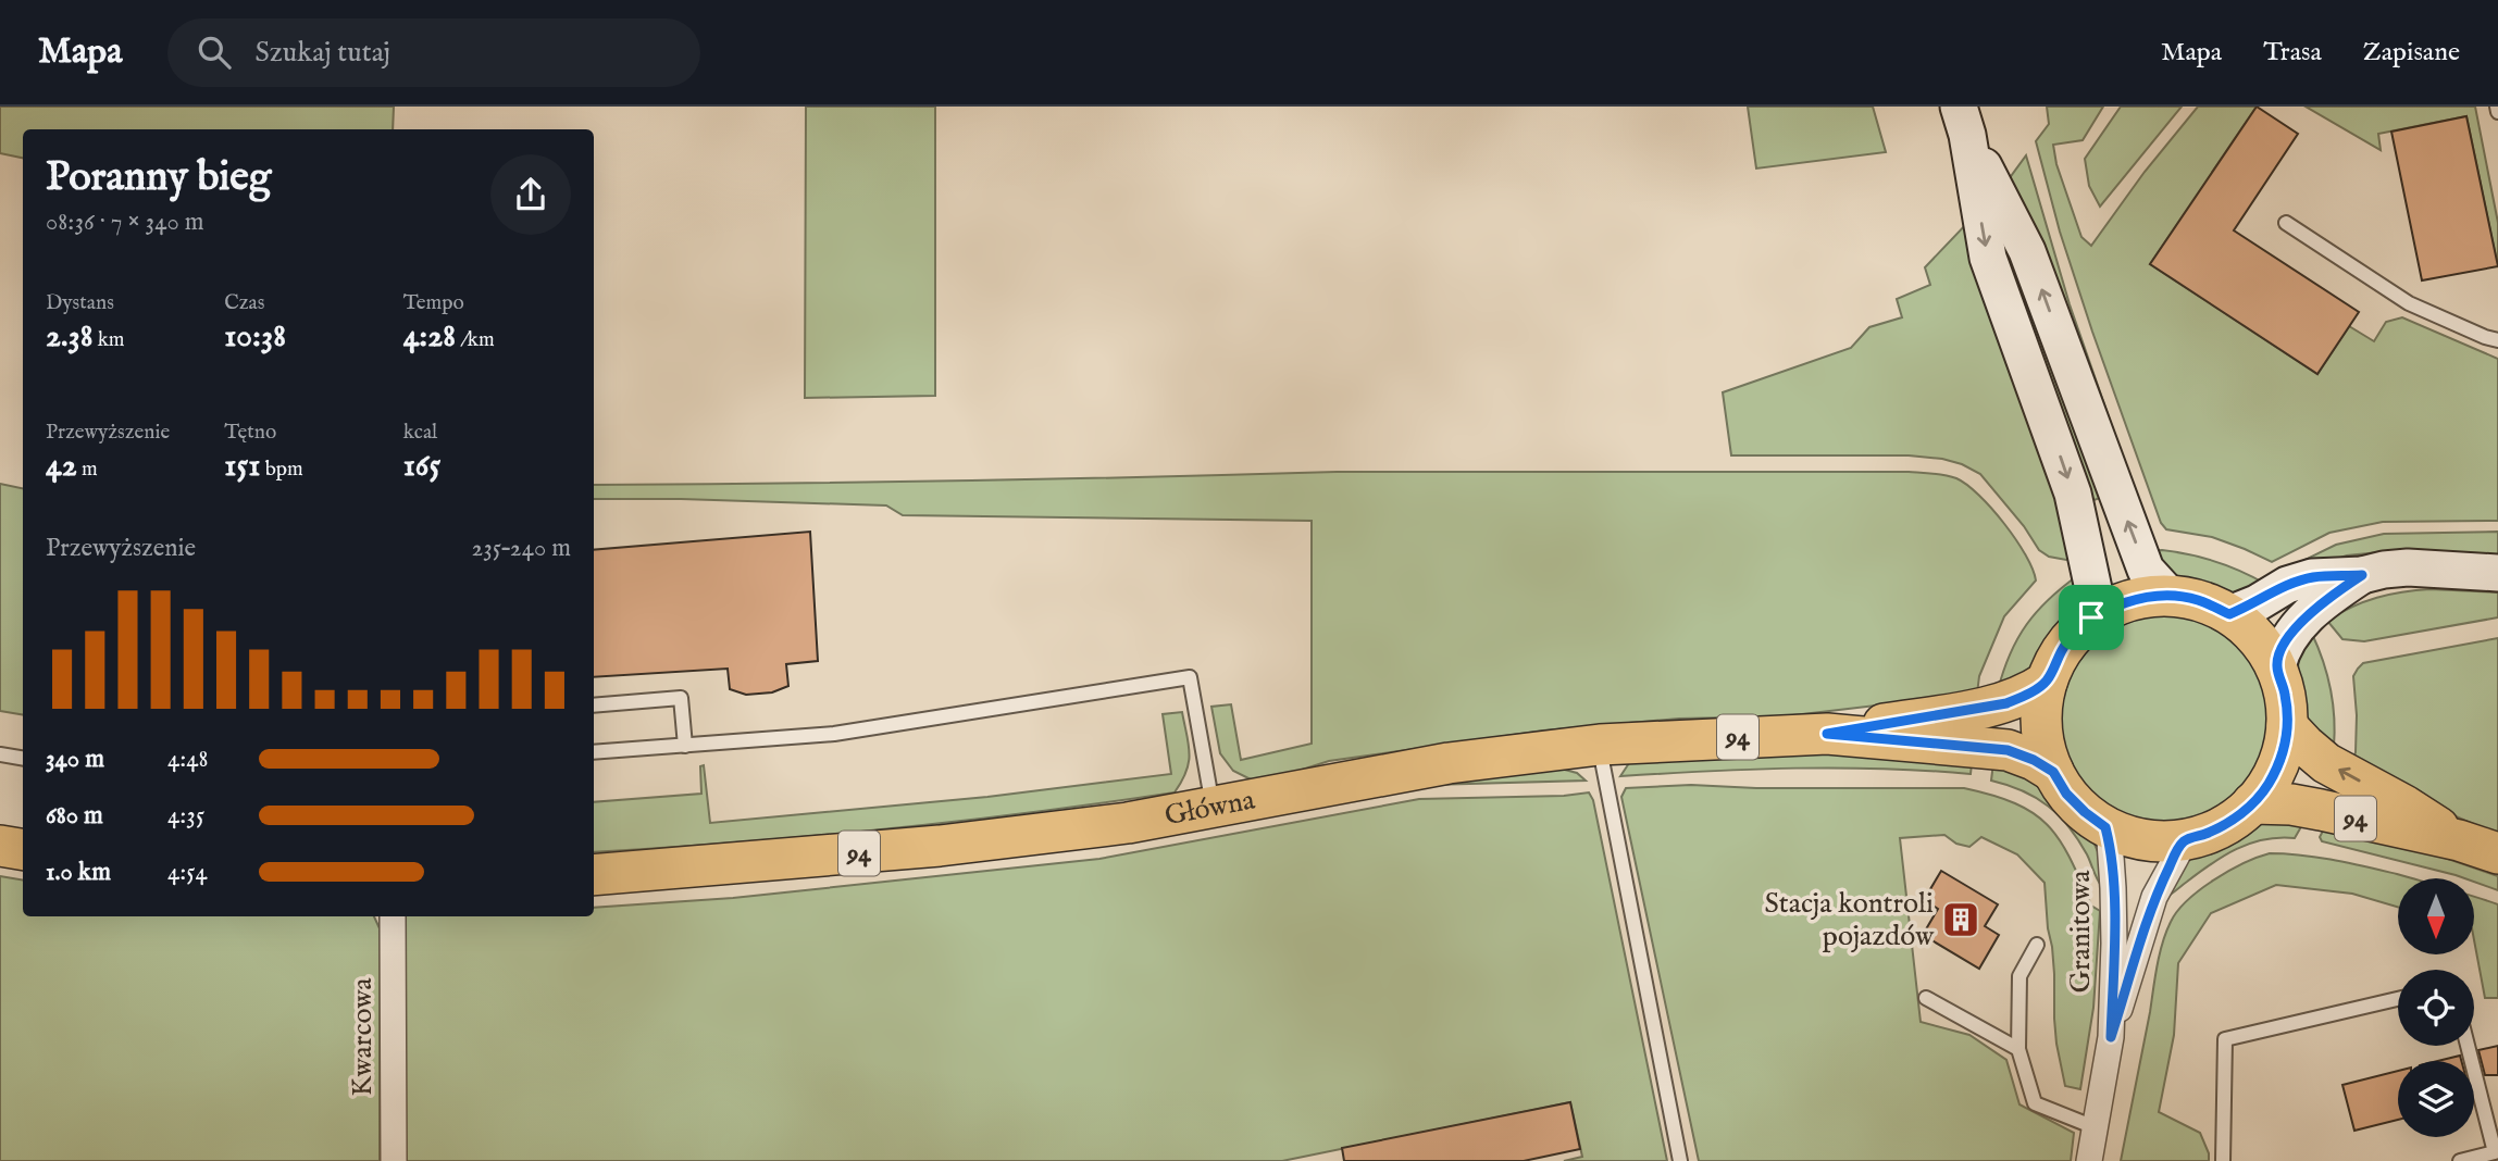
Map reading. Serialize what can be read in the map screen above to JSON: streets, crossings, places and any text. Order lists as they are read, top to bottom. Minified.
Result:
{"streets":{"main road":["94","Główna"],"street":["Granitowa","Kwarcowa"]},"crossings":[["94","Główna"],["94","Granitowa"],["Główna","Granitowa"]],"places":{"building":["Stacja kontroli pojazdów"]},"north":"bottom","page":{"header":"Mapa","search":"Szukaj tutaj","nav":["Mapa","Trasa","Zapisane"],"heading":["Poranny bieg","08:36 · 7 × 340 m"],"stats":[["Dystans","2.38 km"],["Czas","10:38"],["Tempo","4:28 /km"],["Przewyższenie","42 m"],["Tętno","151 bpm"],["kcal","165"]],"chart":["Przewyższenie","235–240 m"],"list":[{"name":"340 m","note":"4:48"},{"name":"680 m","note":"4:35"},{"name":"1.0 km","note":"4:54"}]}}
